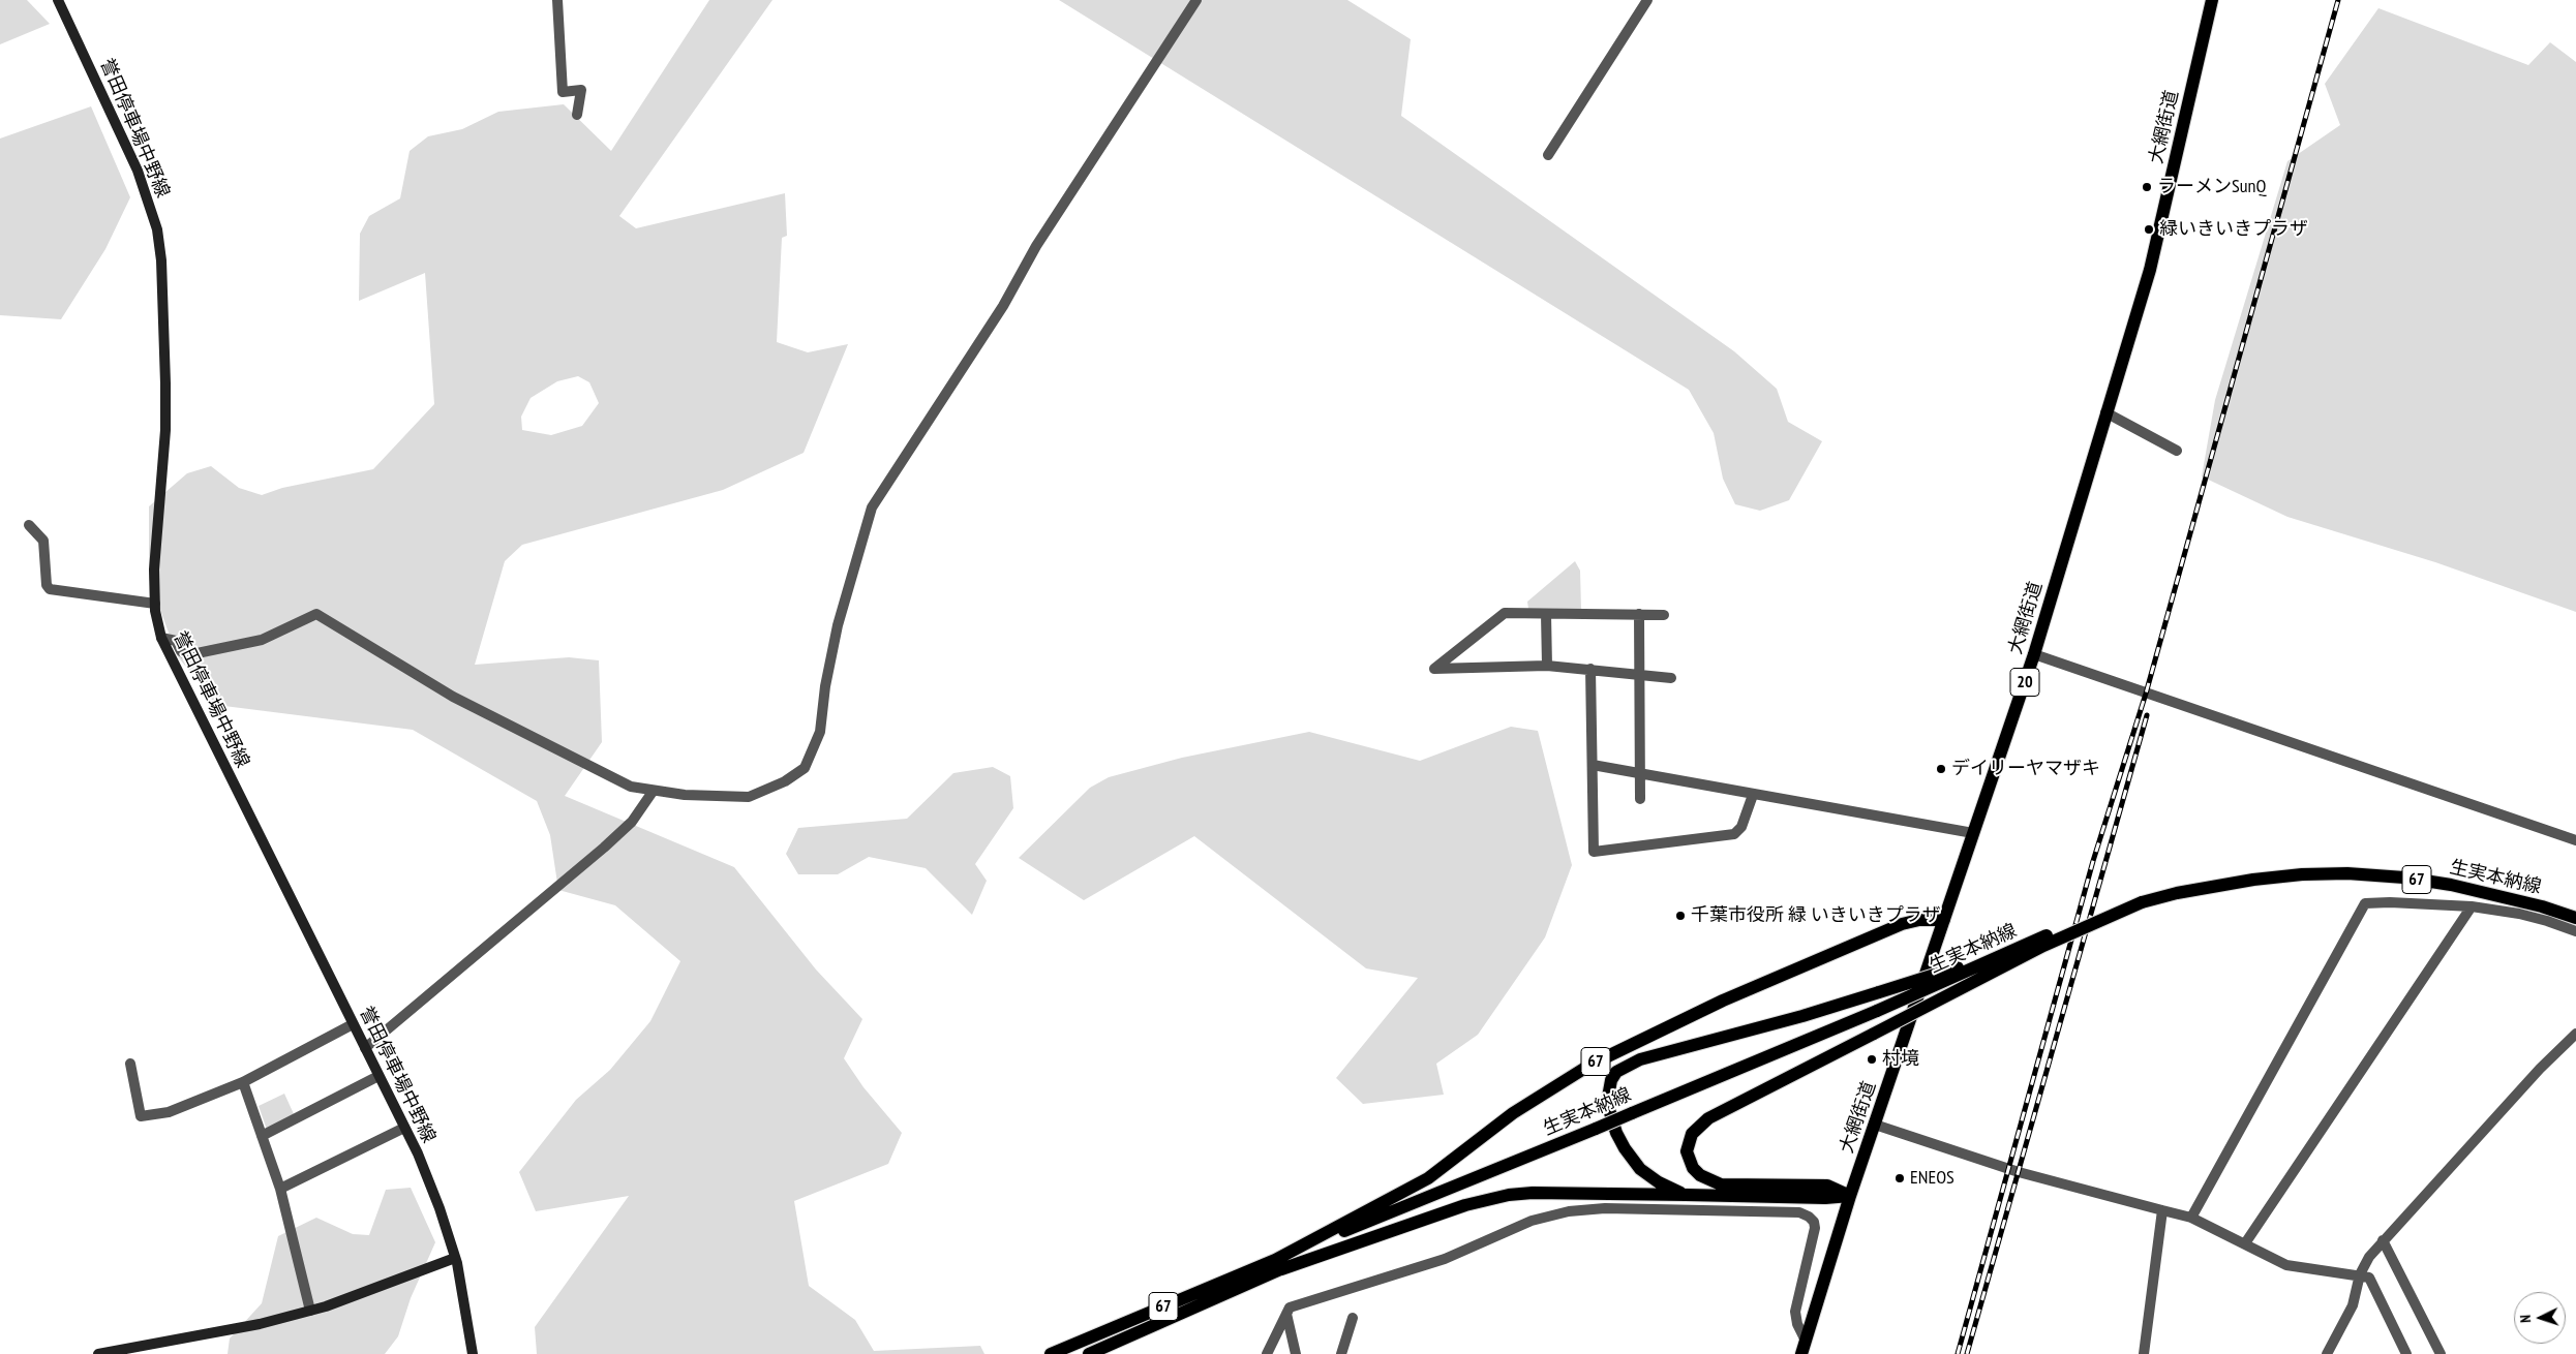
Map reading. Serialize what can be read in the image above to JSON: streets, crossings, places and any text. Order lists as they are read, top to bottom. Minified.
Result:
{"streets":{"main road":["大網街道","誉田停車場中野線","20","生実本納線","67"]},"crossings":[["大網街道","67"],["生実本納線","67"]],"places":["ラーメンSunQ","緑いきいきプラザ","デイリーヤマザキ","千葉市役所 緑 いきいきプラザ","村境","ENEOS"],"north":"left"}
